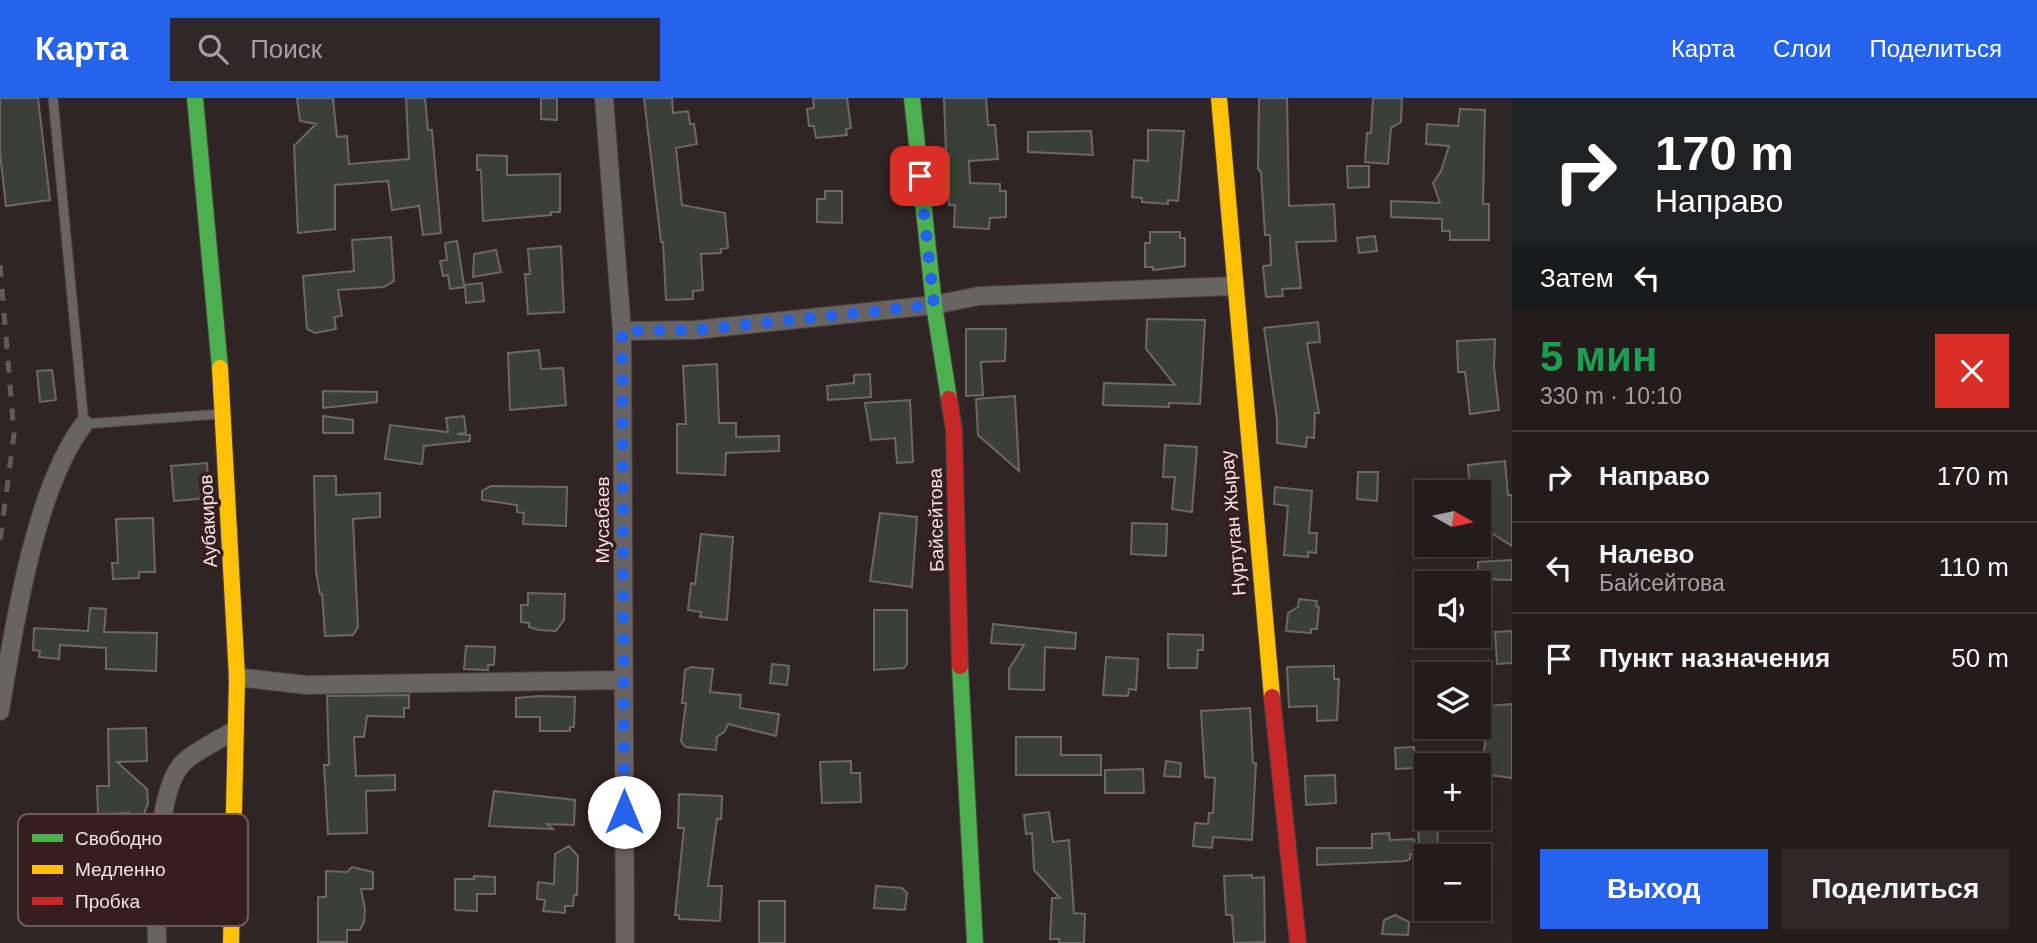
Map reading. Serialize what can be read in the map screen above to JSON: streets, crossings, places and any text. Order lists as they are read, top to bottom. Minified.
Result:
{"streets":{"street":["Мусабаев","Байсейтова","Аубакиров","Нуртуган Жырау"]},"legend":["Свободно","Медленно","Пробка"],"north":"right","page":{"header":"Карта","search":"Поиск","nav":["Карта","Слои","Поделиться"],"turn":["170 m","Направо"],"then":"Затем","heading":["5 мин","330 m · 10:10"],"list":[{"name":"Направо","value":"170 m"},{"name":"Налево","note":"Байсейтова","value":"110 m"},{"name":"Пункт назначения","value":"50 m"}],"map_buttons":["+","−"],"buttons":["Выход","Поделиться"]}}
